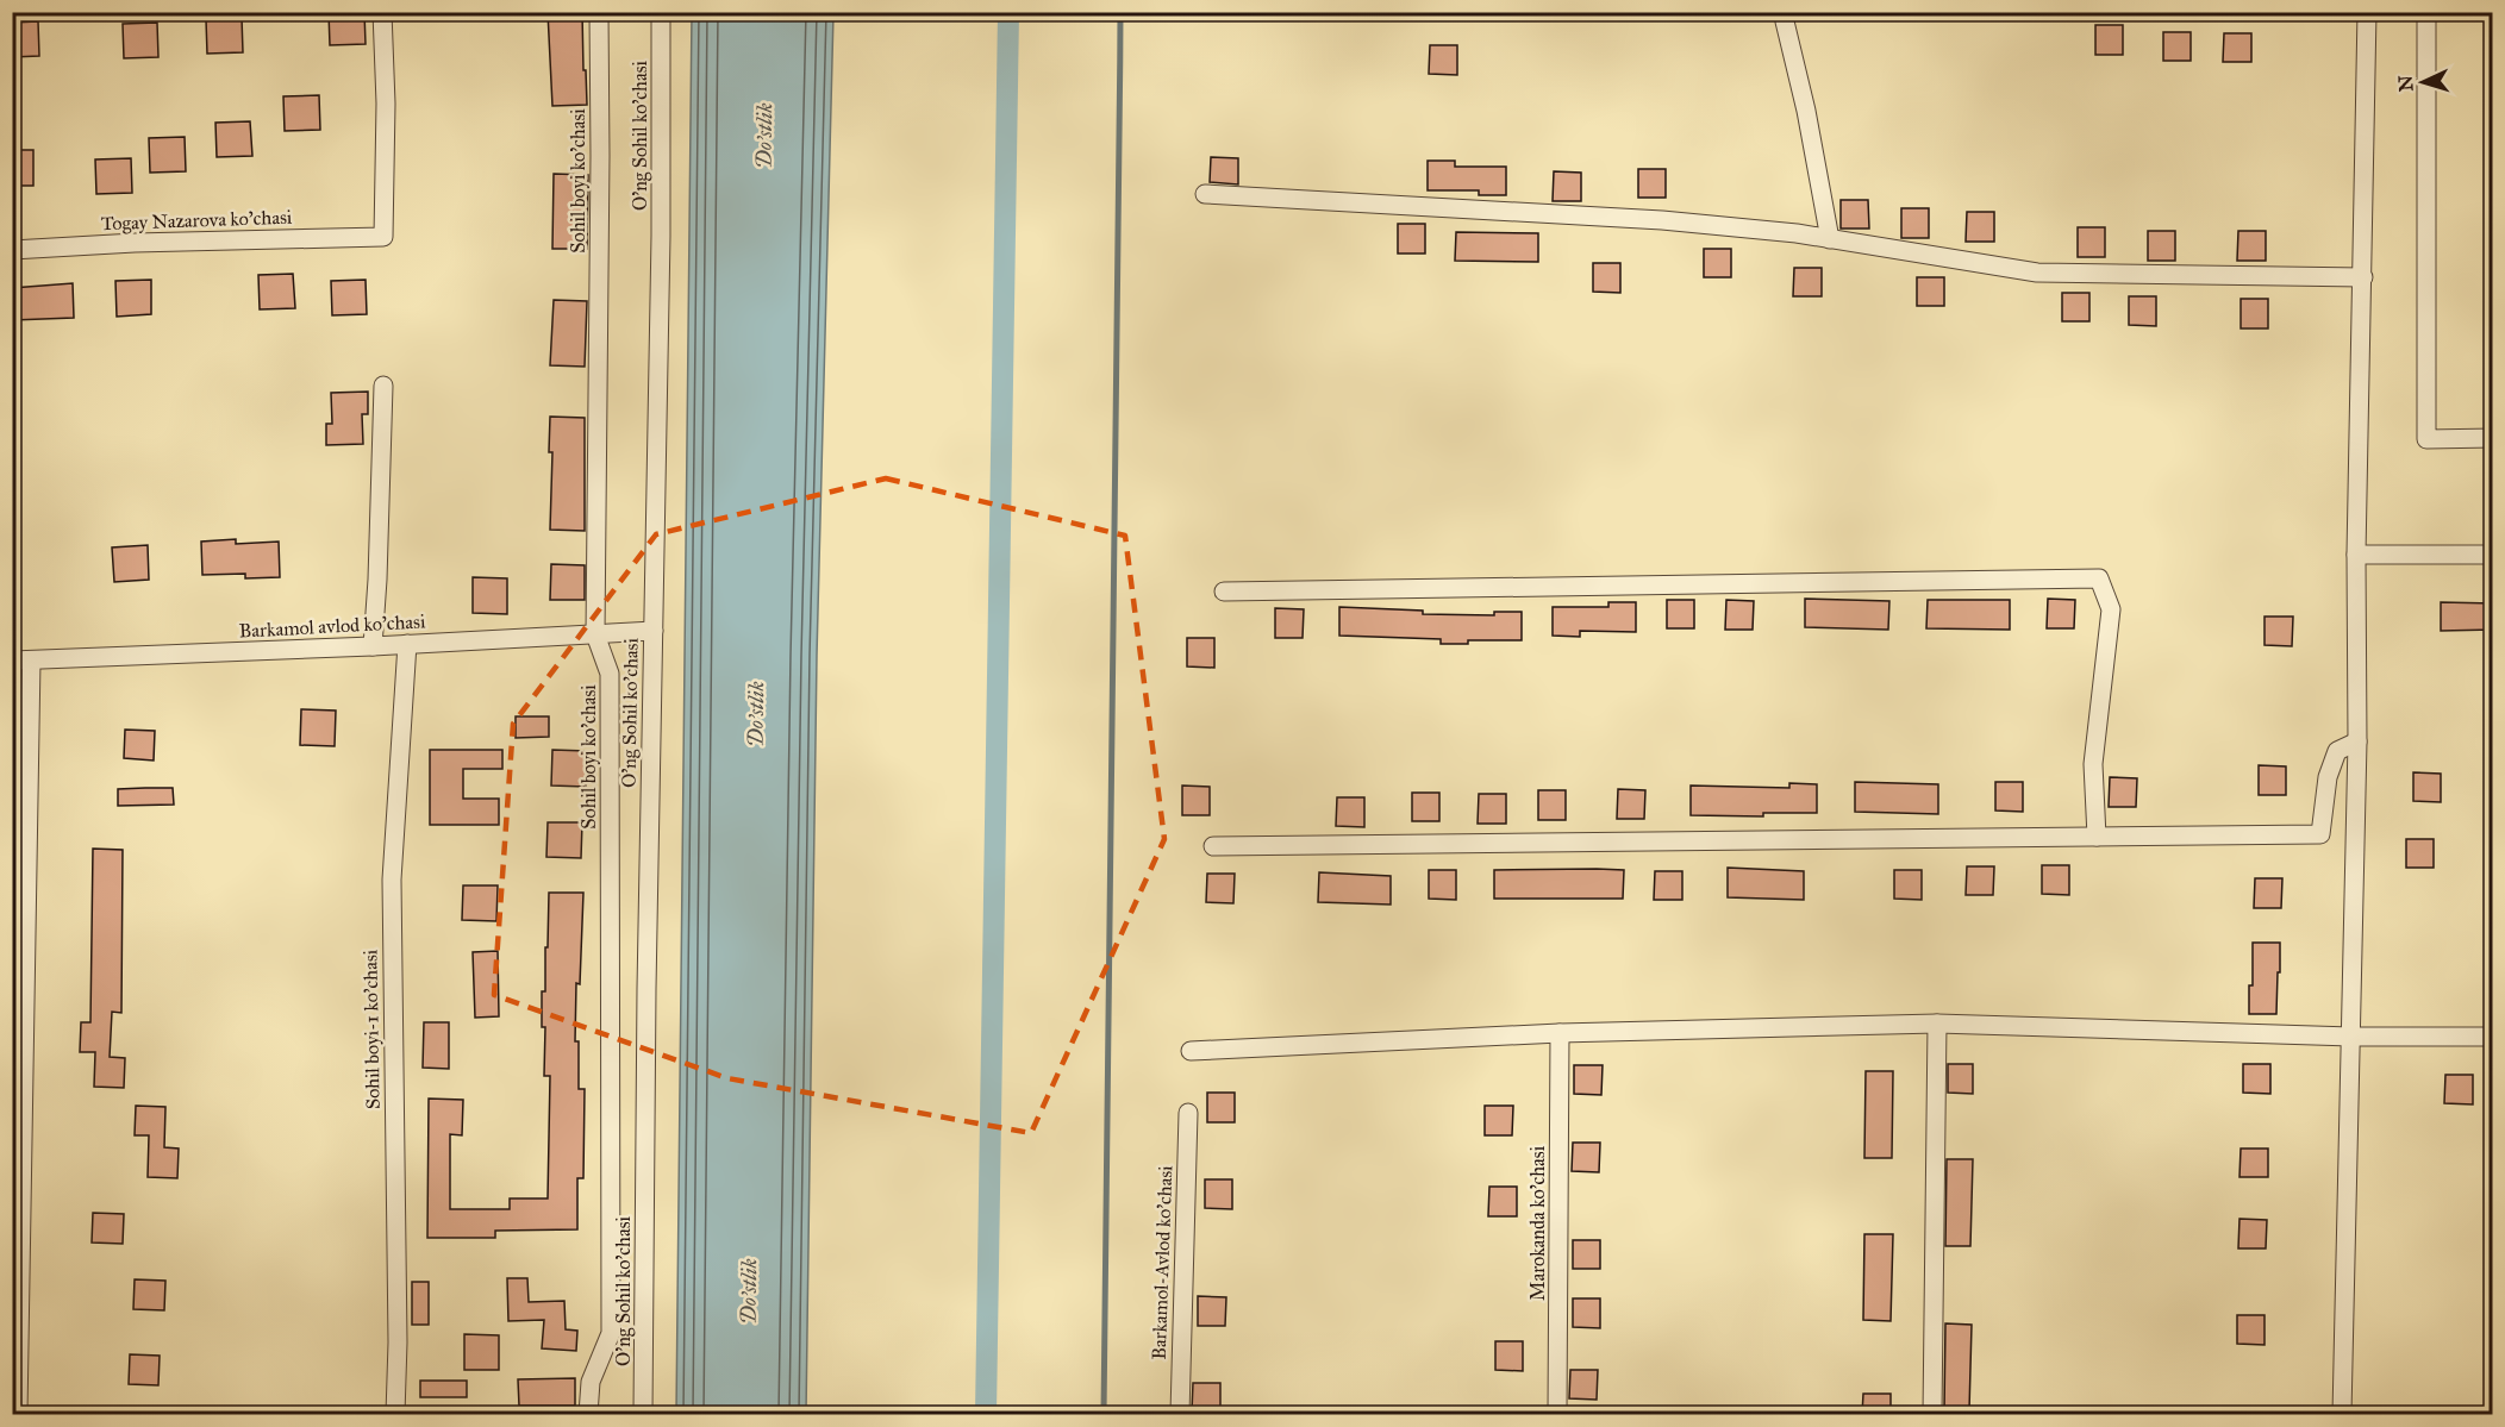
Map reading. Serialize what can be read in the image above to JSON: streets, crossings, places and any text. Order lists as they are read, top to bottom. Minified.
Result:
{"streets":{"street":["O'ng Sohil ko'chasi","Sohil boyi ko'chasi","Togay Nazarova ko'chasi","Barkamol avlod ko'chasi","Sohil boyi-1 ko'chasi","Marokanda ko'chasi","Barkamol-Avlod ko'chasi"]},"crossings":[["O'ng Sohil ko'chasi","Barkamol avlod ko'chasi"],["Sohil boyi ko'chasi","Barkamol avlod ko'chasi"],["Barkamol avlod ko'chasi","Sohil boyi-1 ko'chasi"]],"water":["Do'stlik"],"north":"left"}
